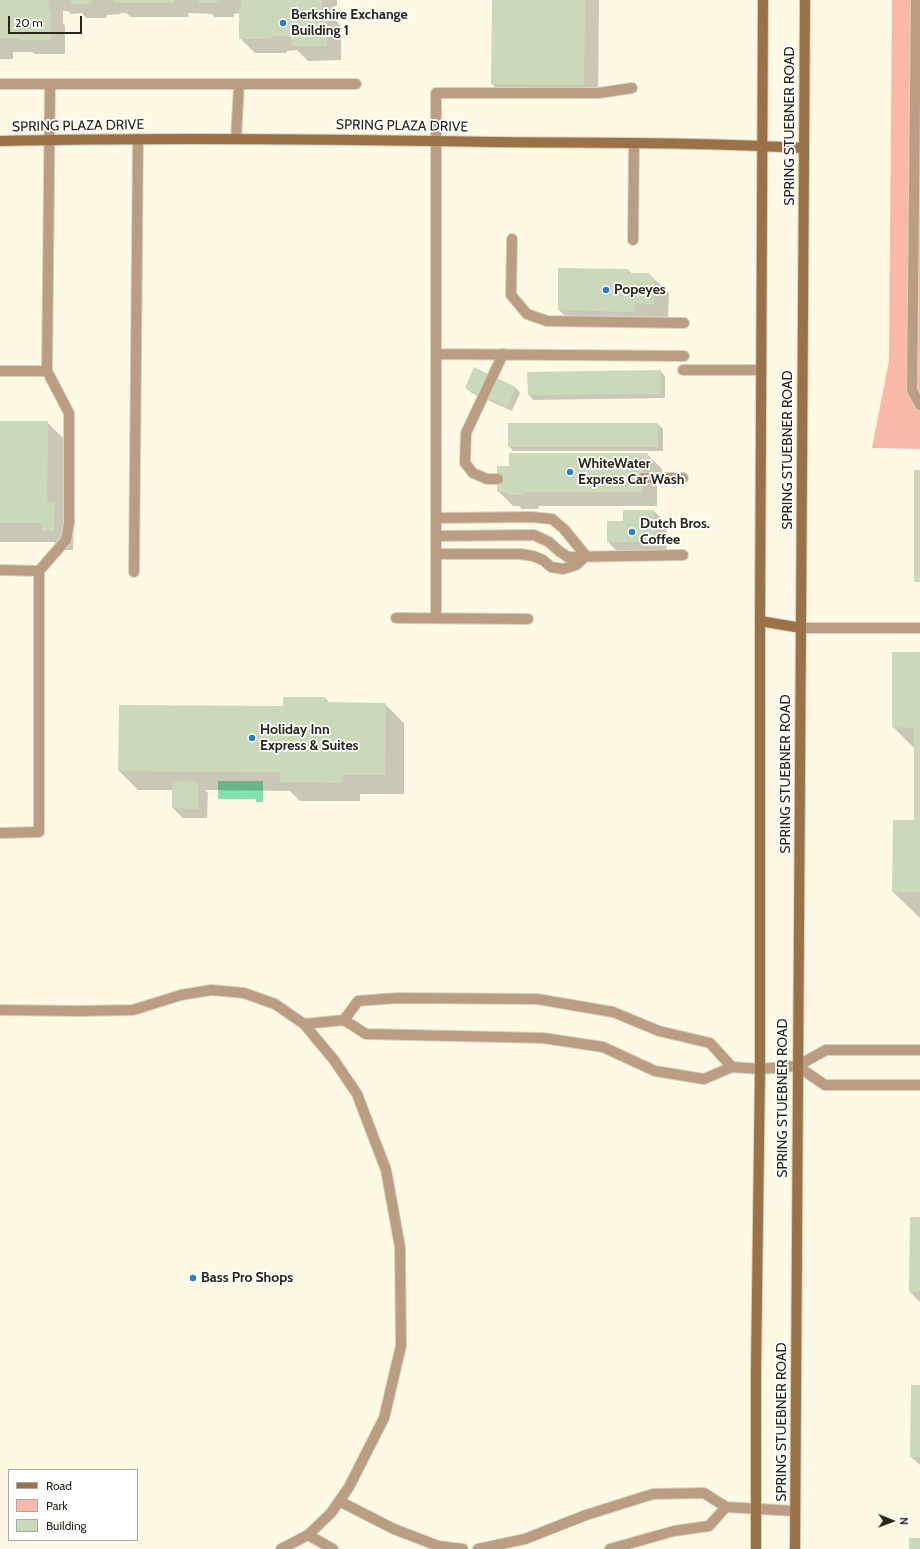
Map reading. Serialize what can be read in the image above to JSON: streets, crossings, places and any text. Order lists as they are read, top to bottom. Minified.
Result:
{"streets":{"main road":["SPRING PLAZA DRIVE","SPRING STUEBNER ROAD"]},"crossings":[["SPRING PLAZA DRIVE","SPRING STUEBNER ROAD"]],"places":["Berkshire Exchange Building 1","Popeyes","WhiteWater Express Car Wash","Dutch Bros. Coffee","Holiday Inn Express & Suites","Bass Pro Shops"],"legend":["Road","Park","Building"],"scale_bar":"20 m","north":"right"}
